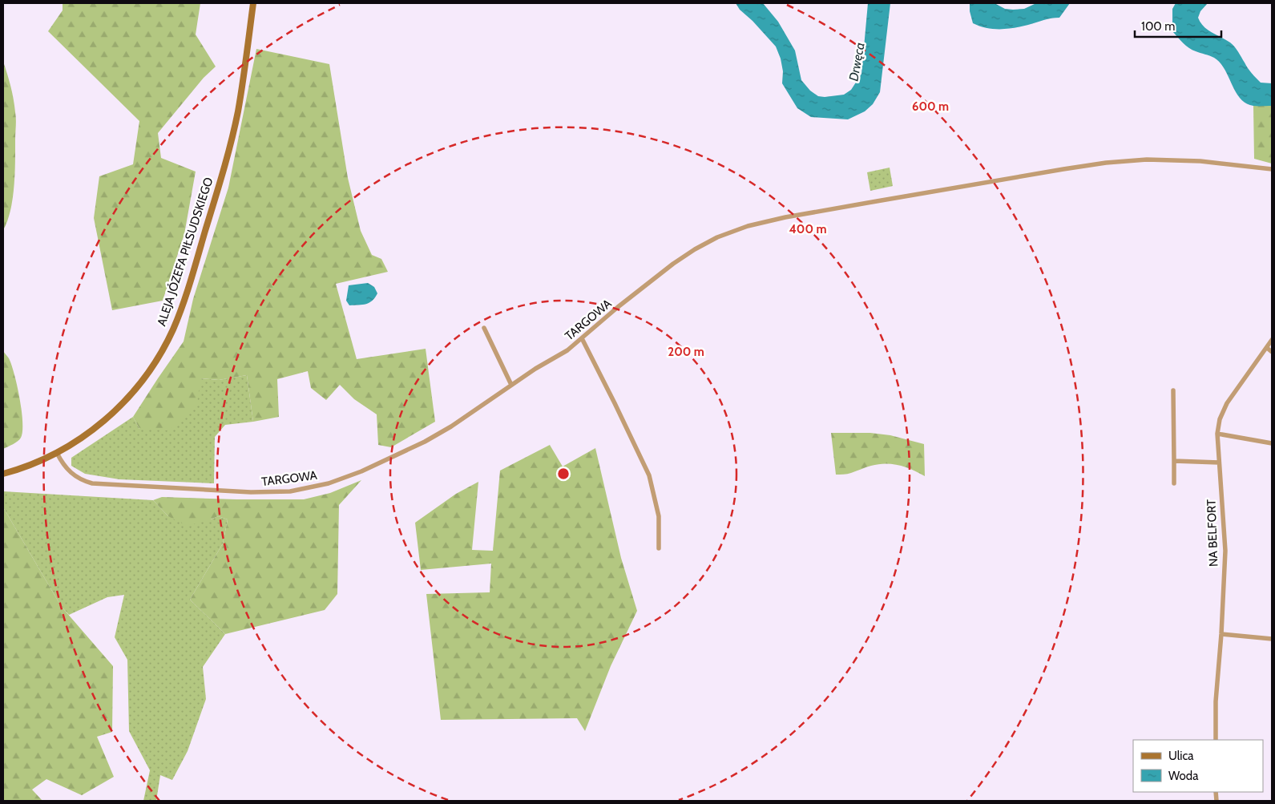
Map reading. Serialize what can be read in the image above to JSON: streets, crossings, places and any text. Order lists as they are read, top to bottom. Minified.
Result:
{"streets":{"main road":["ALEJA JÓZEFA PIŁSUDSKIEGO"],"street":["TARGOWA","NA BELFORT"]},"crossings":[["ALEJA JÓZEFA PIŁSUDSKIEGO","TARGOWA"]],"water":["Drwęca"],"legend":["Ulica","Woda"],"scale_bar":"100 m","rings":["600 m","400 m","200 m"]}
